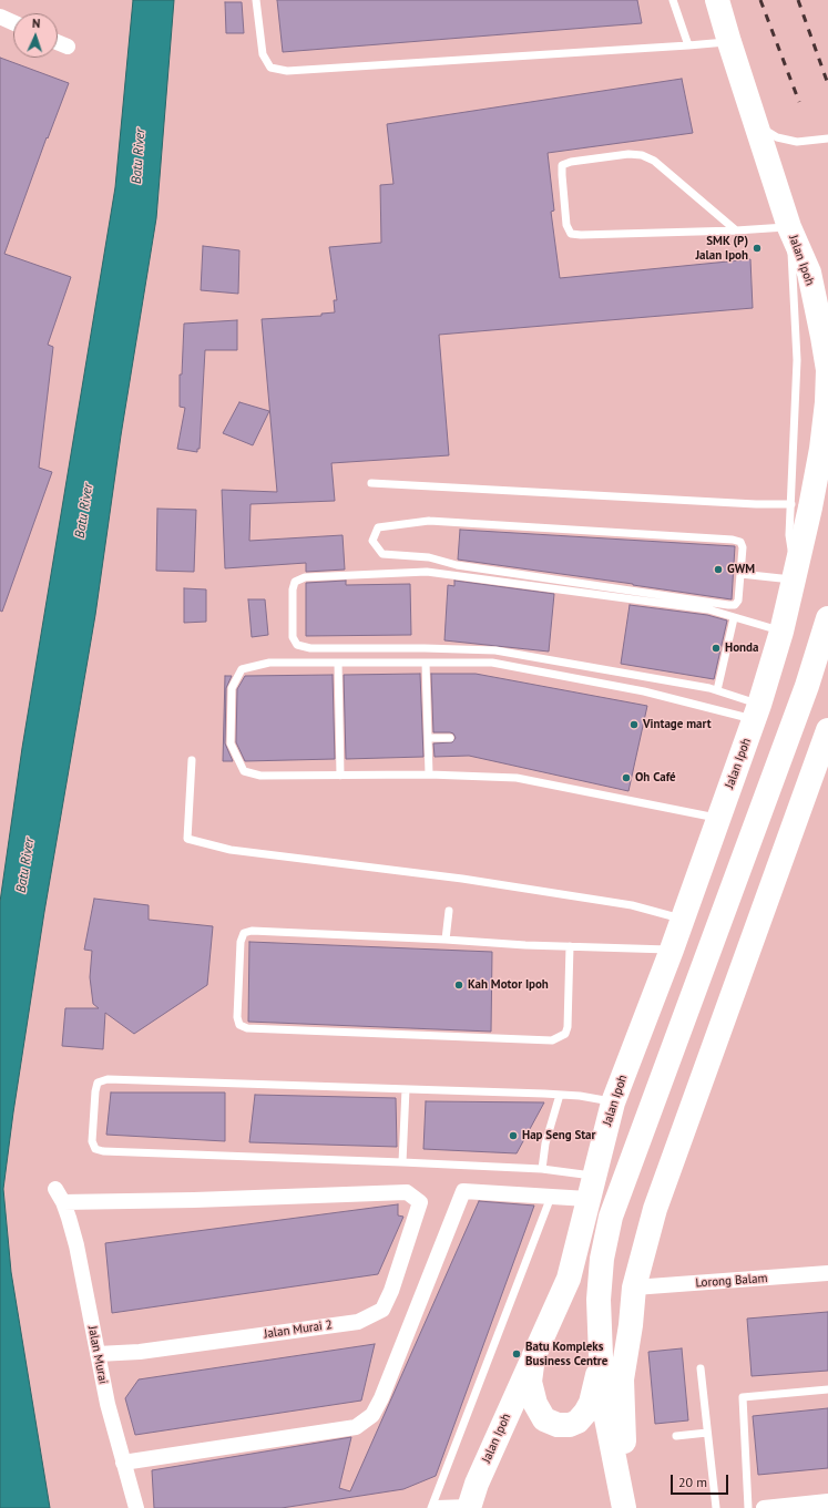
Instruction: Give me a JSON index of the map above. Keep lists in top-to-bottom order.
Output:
{
  "streets": {
    "main road": ["Jalan Ipoh"],
    "street": ["Lorong Balam", "Jalan Murai 2", "Jalan Murai"]
  },
  "crossings": [
    ["Jalan Murai 2", "Jalan Murai"]
  ],
  "water": ["Batu River"],
  "places": [
    "SMK (P) Jalan Ipoh",
    "GWM",
    "Honda",
    "Vintage mart",
    "Oh Café",
    "Kah Motor Ipoh",
    "Hap Seng Star",
    "Batu Kompleks Business Centre"
  ],
  "scale_bar": "20 m",
  "north": "top"
}
